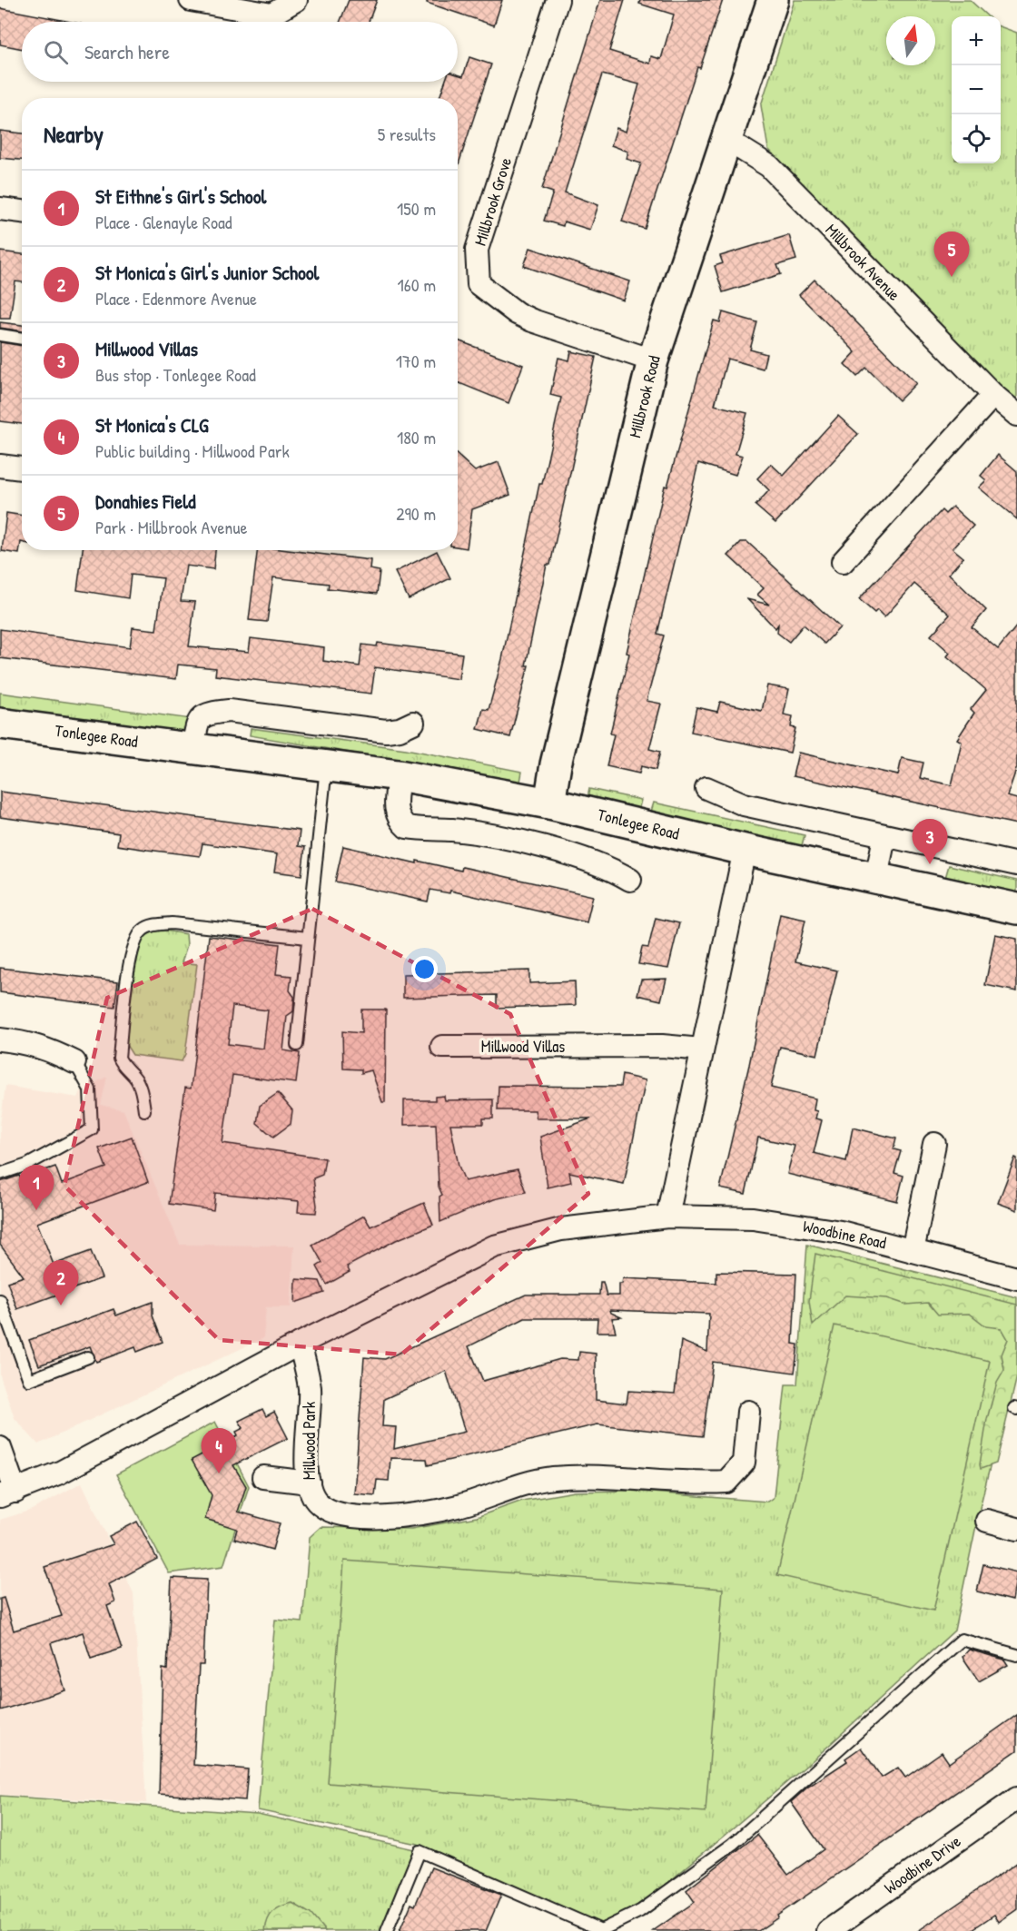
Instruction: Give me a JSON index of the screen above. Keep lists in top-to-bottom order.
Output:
{
  "streets": {
    "main road": ["Millbrook Road", "Tonlegee Road"],
    "street": [
      "Millbrook Grove",
      "Millbrook Avenue",
      "Millwood Villas",
      "Woodbine Road",
      "Millwood Park",
      "Woodbine Drive"
    ]
  },
  "crossings": [
    ["Millbrook Grove", "Millbrook Road"],
    ["Millbrook Avenue", "Millbrook Road"],
    ["Millbrook Road", "Tonlegee Road"]
  ],
  "north": "top",
  "page": {
    "map_buttons": ["+", "−"],
    "search": "Search here",
    "heading": ["Nearby", "5 results"],
    "list": [
      {
        "mark": "1",
        "name": "St Eithne's Girl's School",
        "note": "Place · Glenayle Road",
        "value": "150 m"
      },
      {
        "mark": "2",
        "name": "St Monica's Girl's Junior School",
        "note": "Place · Edenmore Avenue",
        "value": "160 m"
      },
      {
        "mark": "3",
        "name": "Millwood Villas",
        "note": "Bus stop · Tonlegee Road",
        "value": "170 m"
      },
      {
        "mark": "4",
        "name": "St Monica's CLG",
        "note": "Public building · Millwood Park",
        "value": "180 m"
      },
      {
        "mark": "5",
        "name": "Donahies Field",
        "note": "Park · Millbrook Avenue",
        "value": "290 m"
      }
    ],
    "pins": [
      "5",
      "3",
      "1",
      "2",
      "4"
    ]
  }
}
